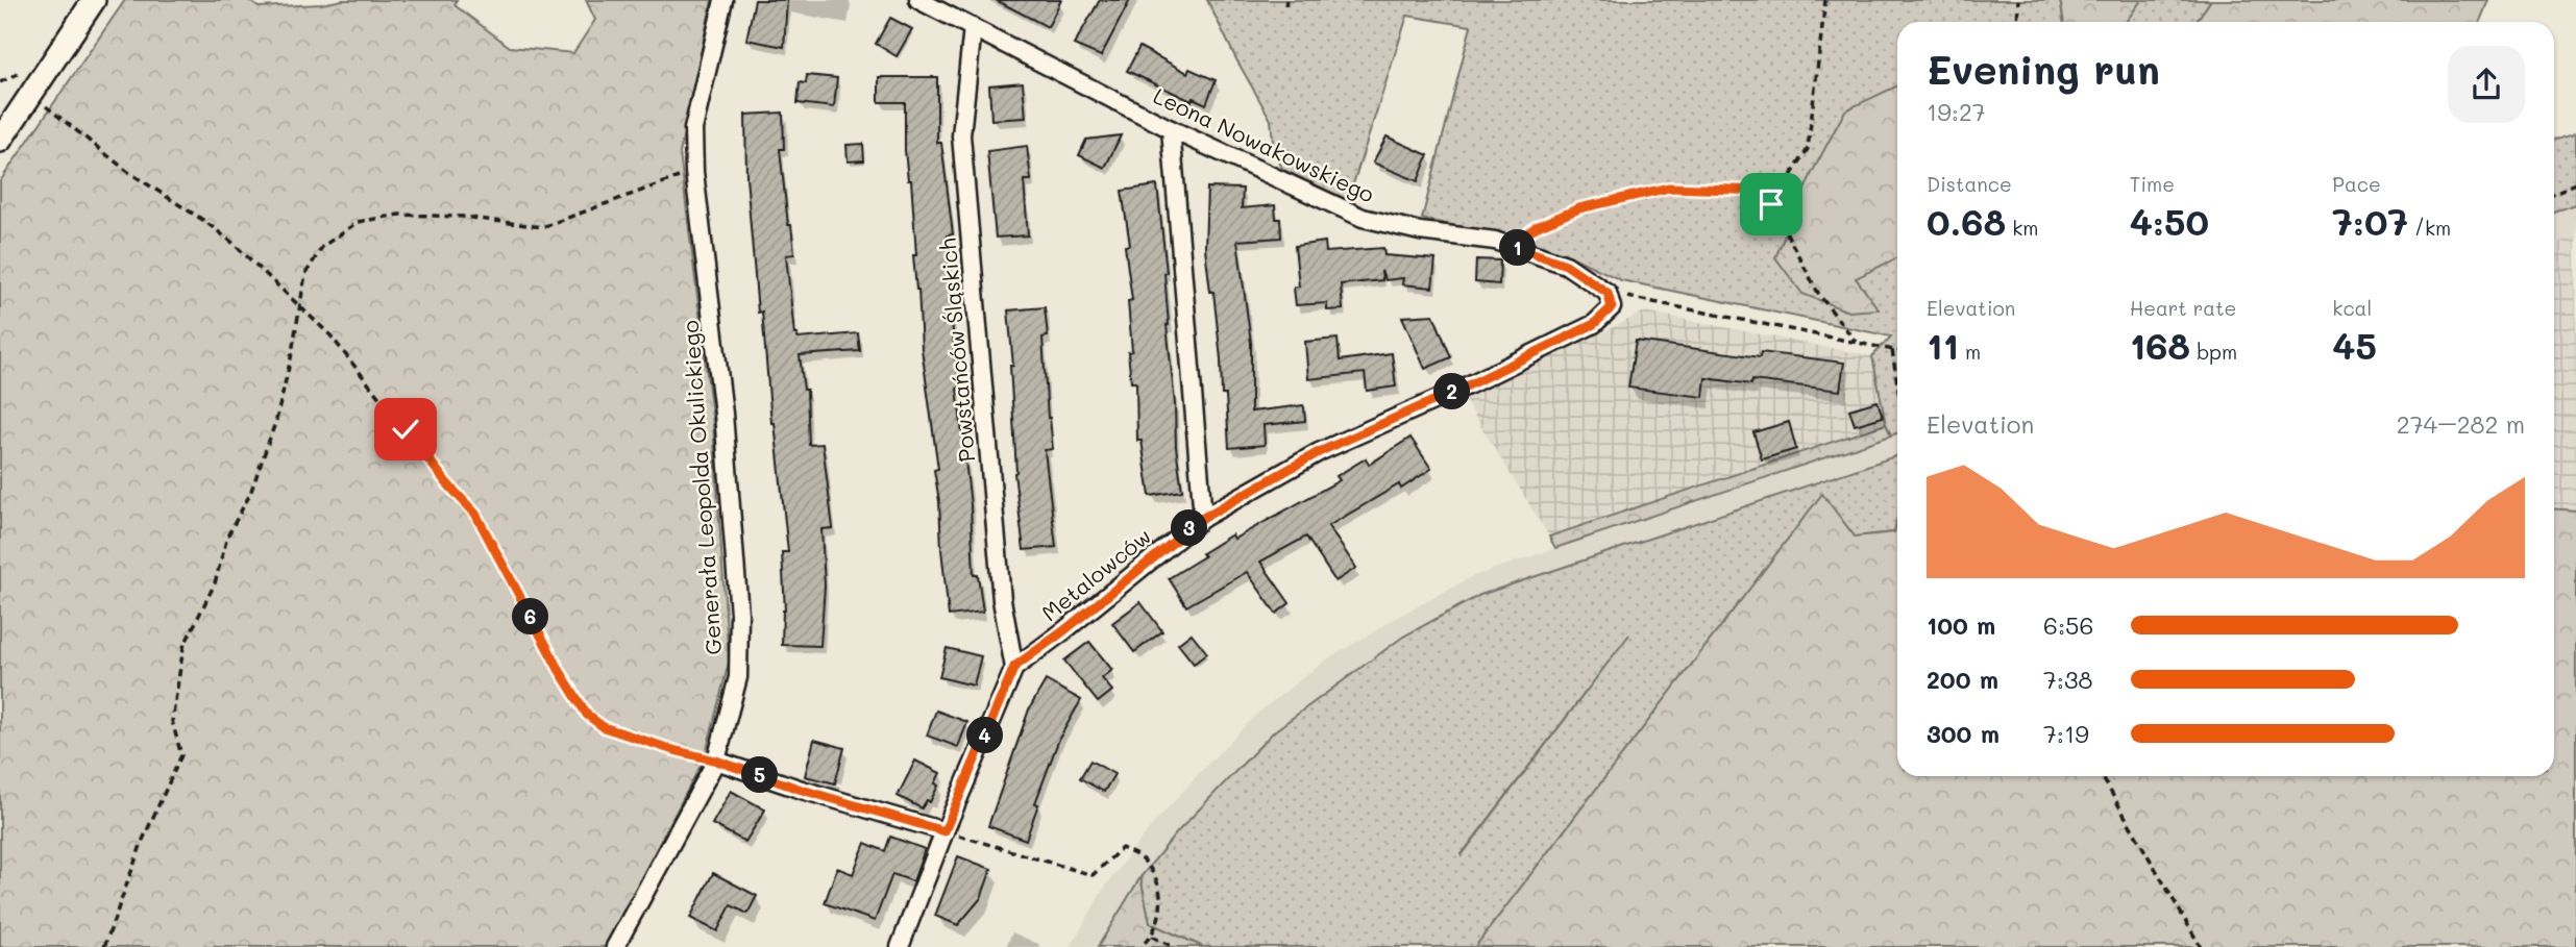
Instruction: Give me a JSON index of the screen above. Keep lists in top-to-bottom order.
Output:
{
  "streets": {
    "street": [
      "Leona Nowakowskiego",
      "Powstańców Śląskich",
      "Generała Leopolda Okulickiego",
      "Metalowców"
    ]
  },
  "crossings": [
    ["Leona Nowakowskiego", "Powstańców Śląskich"],
    ["Leona Nowakowskiego", "Metalowców"],
    ["Powstańców Śląskich", "Metalowców"]
  ],
  "page": {
    "heading": ["Evening run", "19:27"],
    "stats": [
      ["Distance", "0.68 km"],
      ["Time", "4:50"],
      ["Pace", "7:07 /km"],
      ["Elevation", "11 m"],
      ["Heart rate", "168 bpm"],
      ["kcal", "45"]
    ],
    "pins": [
      "1",
      "2",
      "3",
      "6",
      "4",
      "5"
    ],
    "chart": ["Elevation", "274–282 m"],
    "list": [
      {
        "name": "100 m",
        "note": "6:56"
      },
      {
        "name": "200 m",
        "note": "7:38"
      },
      {
        "name": "300 m",
        "note": "7:19"
      }
    ]
  }
}
